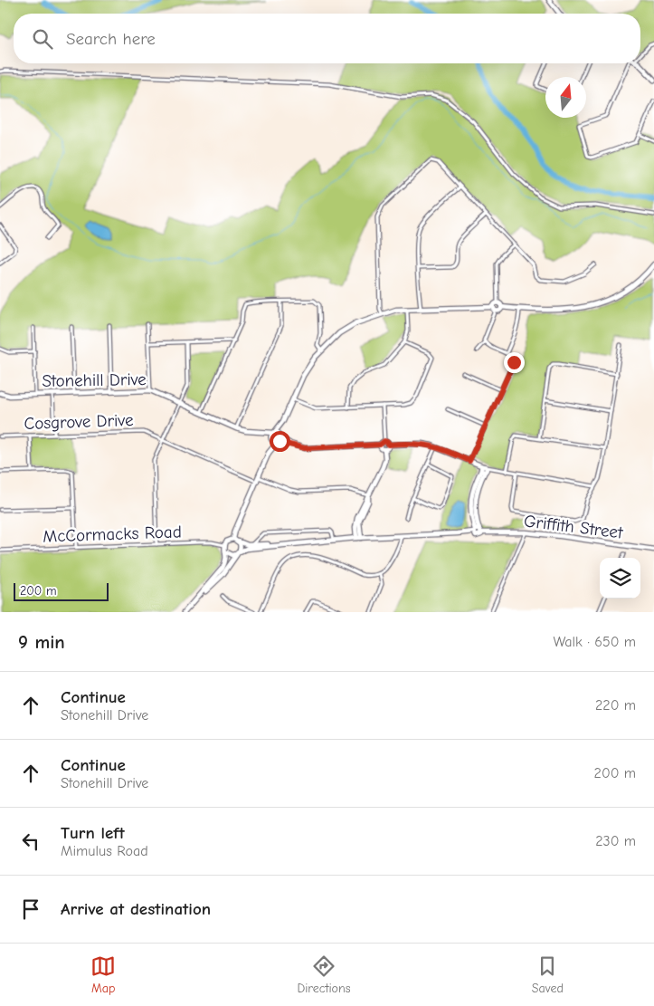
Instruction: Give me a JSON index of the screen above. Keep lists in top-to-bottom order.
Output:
{
  "streets": {
    "street": [
      "Stonehill Drive",
      "Cosgrove Drive",
      "Griffith Street",
      "McCormacks Road"
    ]
  },
  "crossings": [
    ["Griffith Street", "McCormacks Road"]
  ],
  "scale_bar": "200 m",
  "north": "top",
  "page": {
    "search": "Search here",
    "scale": "200 m",
    "heading": ["9 min", "Walk · 650 m"],
    "list": [
      ["Continue", "Stonehill Drive", "220 m"],
      ["Continue", "Stonehill Drive", "200 m"],
      ["Turn left", "Mimulus Road", "230 m"],
      "Arrive at destination"
    ],
    "nav": ["Map", "Directions", "Saved"]
  }
}
